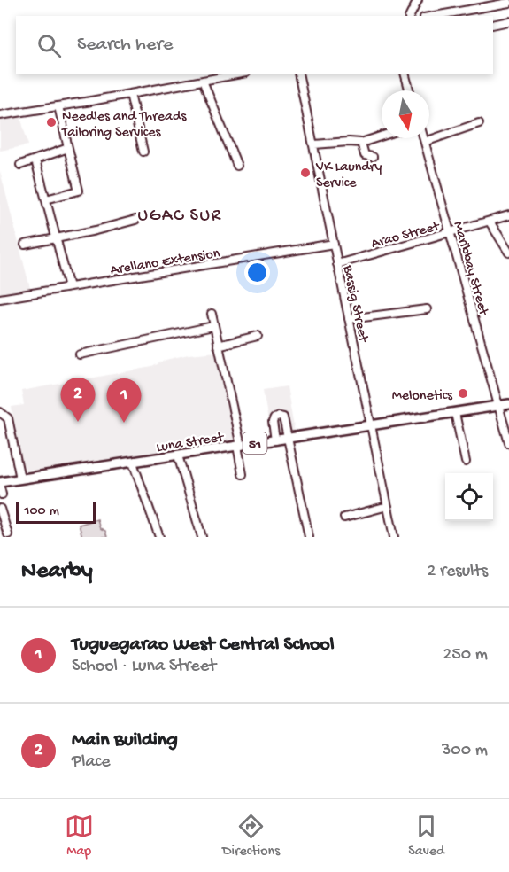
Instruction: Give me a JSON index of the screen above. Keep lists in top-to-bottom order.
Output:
{
  "streets": {
    "main road": ["Luna Street", "51"],
    "street": [
      "Arao Street",
      "Arellano Extension",
      "Maribbay Street",
      "Bassig Street"
    ]
  },
  "crossings": [
    ["Arao Street", "Maribbay Street"],
    ["Arao Street", "Bassig Street"],
    ["Arellano Extension", "Bassig Street"],
    ["Maribbay Street", "Luna Street"],
    ["Bassig Street", "Luna Street"]
  ],
  "districts": ["UGAC SUR"],
  "places": ["Needles and Threads Tailoring Services", "VK Laundry Service", "Melonetics"],
  "scale_bar": "100 m",
  "north": "bottom",
  "page": {
    "search": "Search here",
    "pins": ["2", "1"],
    "scale": "100 m",
    "heading": ["Nearby", "2 results"],
    "list": [
      {
        "mark": "1",
        "name": "Tuguegarao West Central School",
        "note": "School · Luna Street",
        "value": "250 m"
      },
      {
        "mark": "2",
        "name": "Main Building",
        "note": "Place",
        "value": "300 m"
      }
    ],
    "nav": ["Map", "Directions", "Saved"]
  }
}
